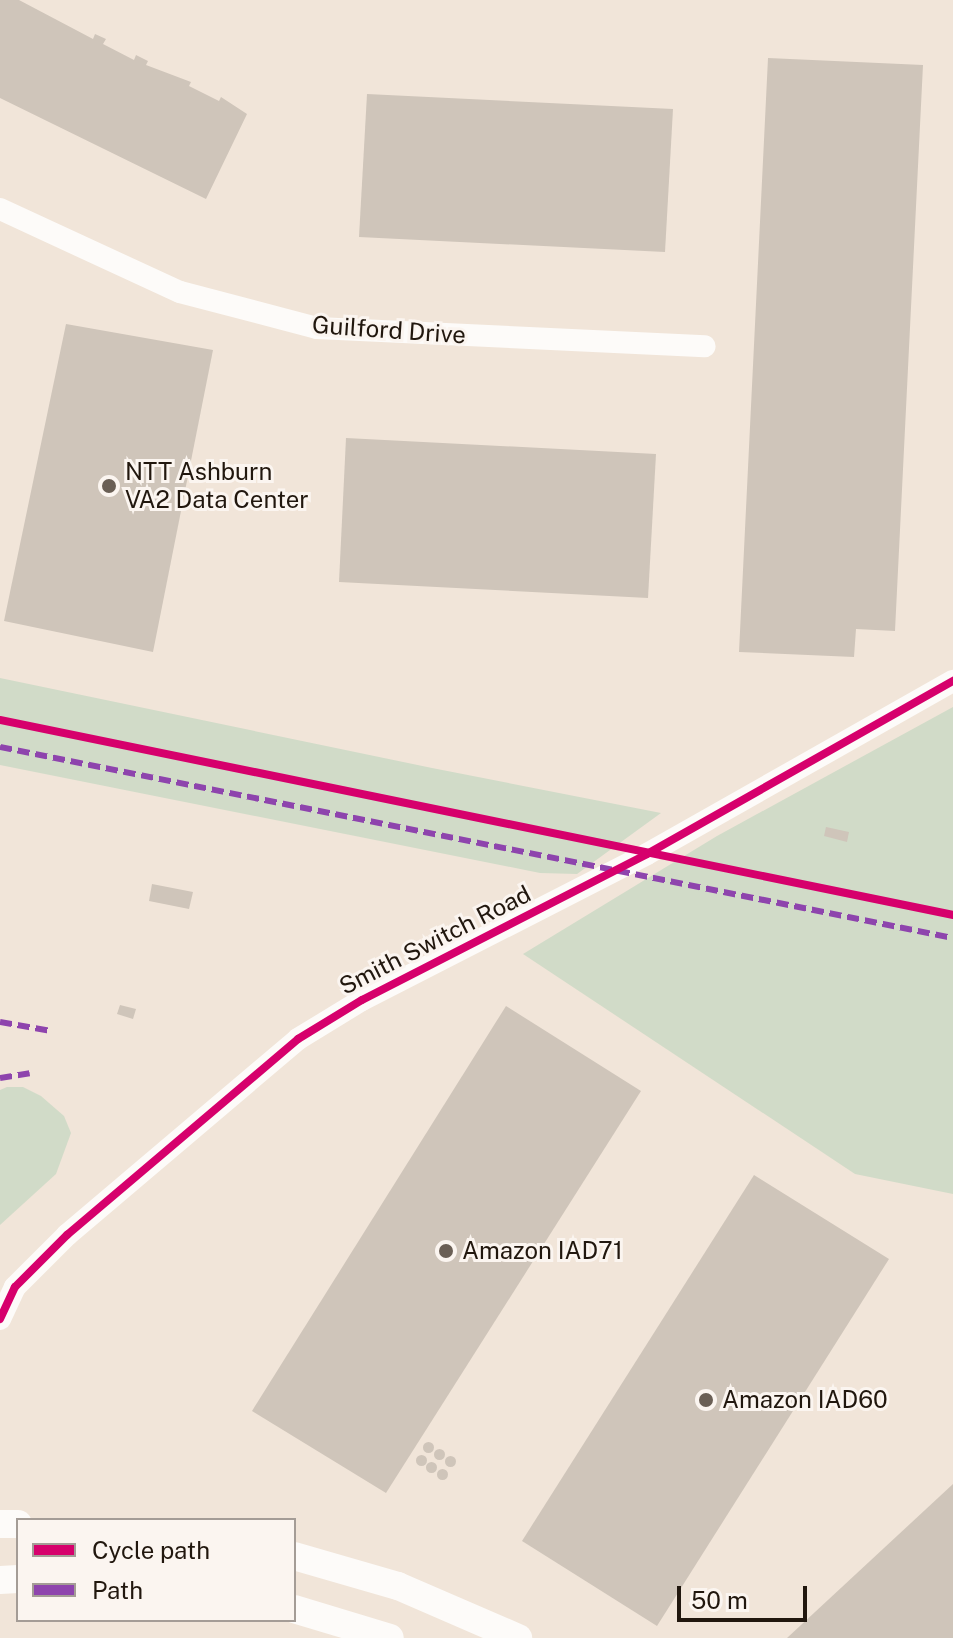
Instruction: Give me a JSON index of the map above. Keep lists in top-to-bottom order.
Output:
{
  "streets": {
    "street": ["Guilford Drive", "Smith Switch Road"]
  },
  "places": ["NTT Ashburn VA2 Data Center", "Amazon IAD71", "Amazon IAD60"],
  "legend": ["Cycle path", "Path"],
  "scale_bar": "50 m"
}
